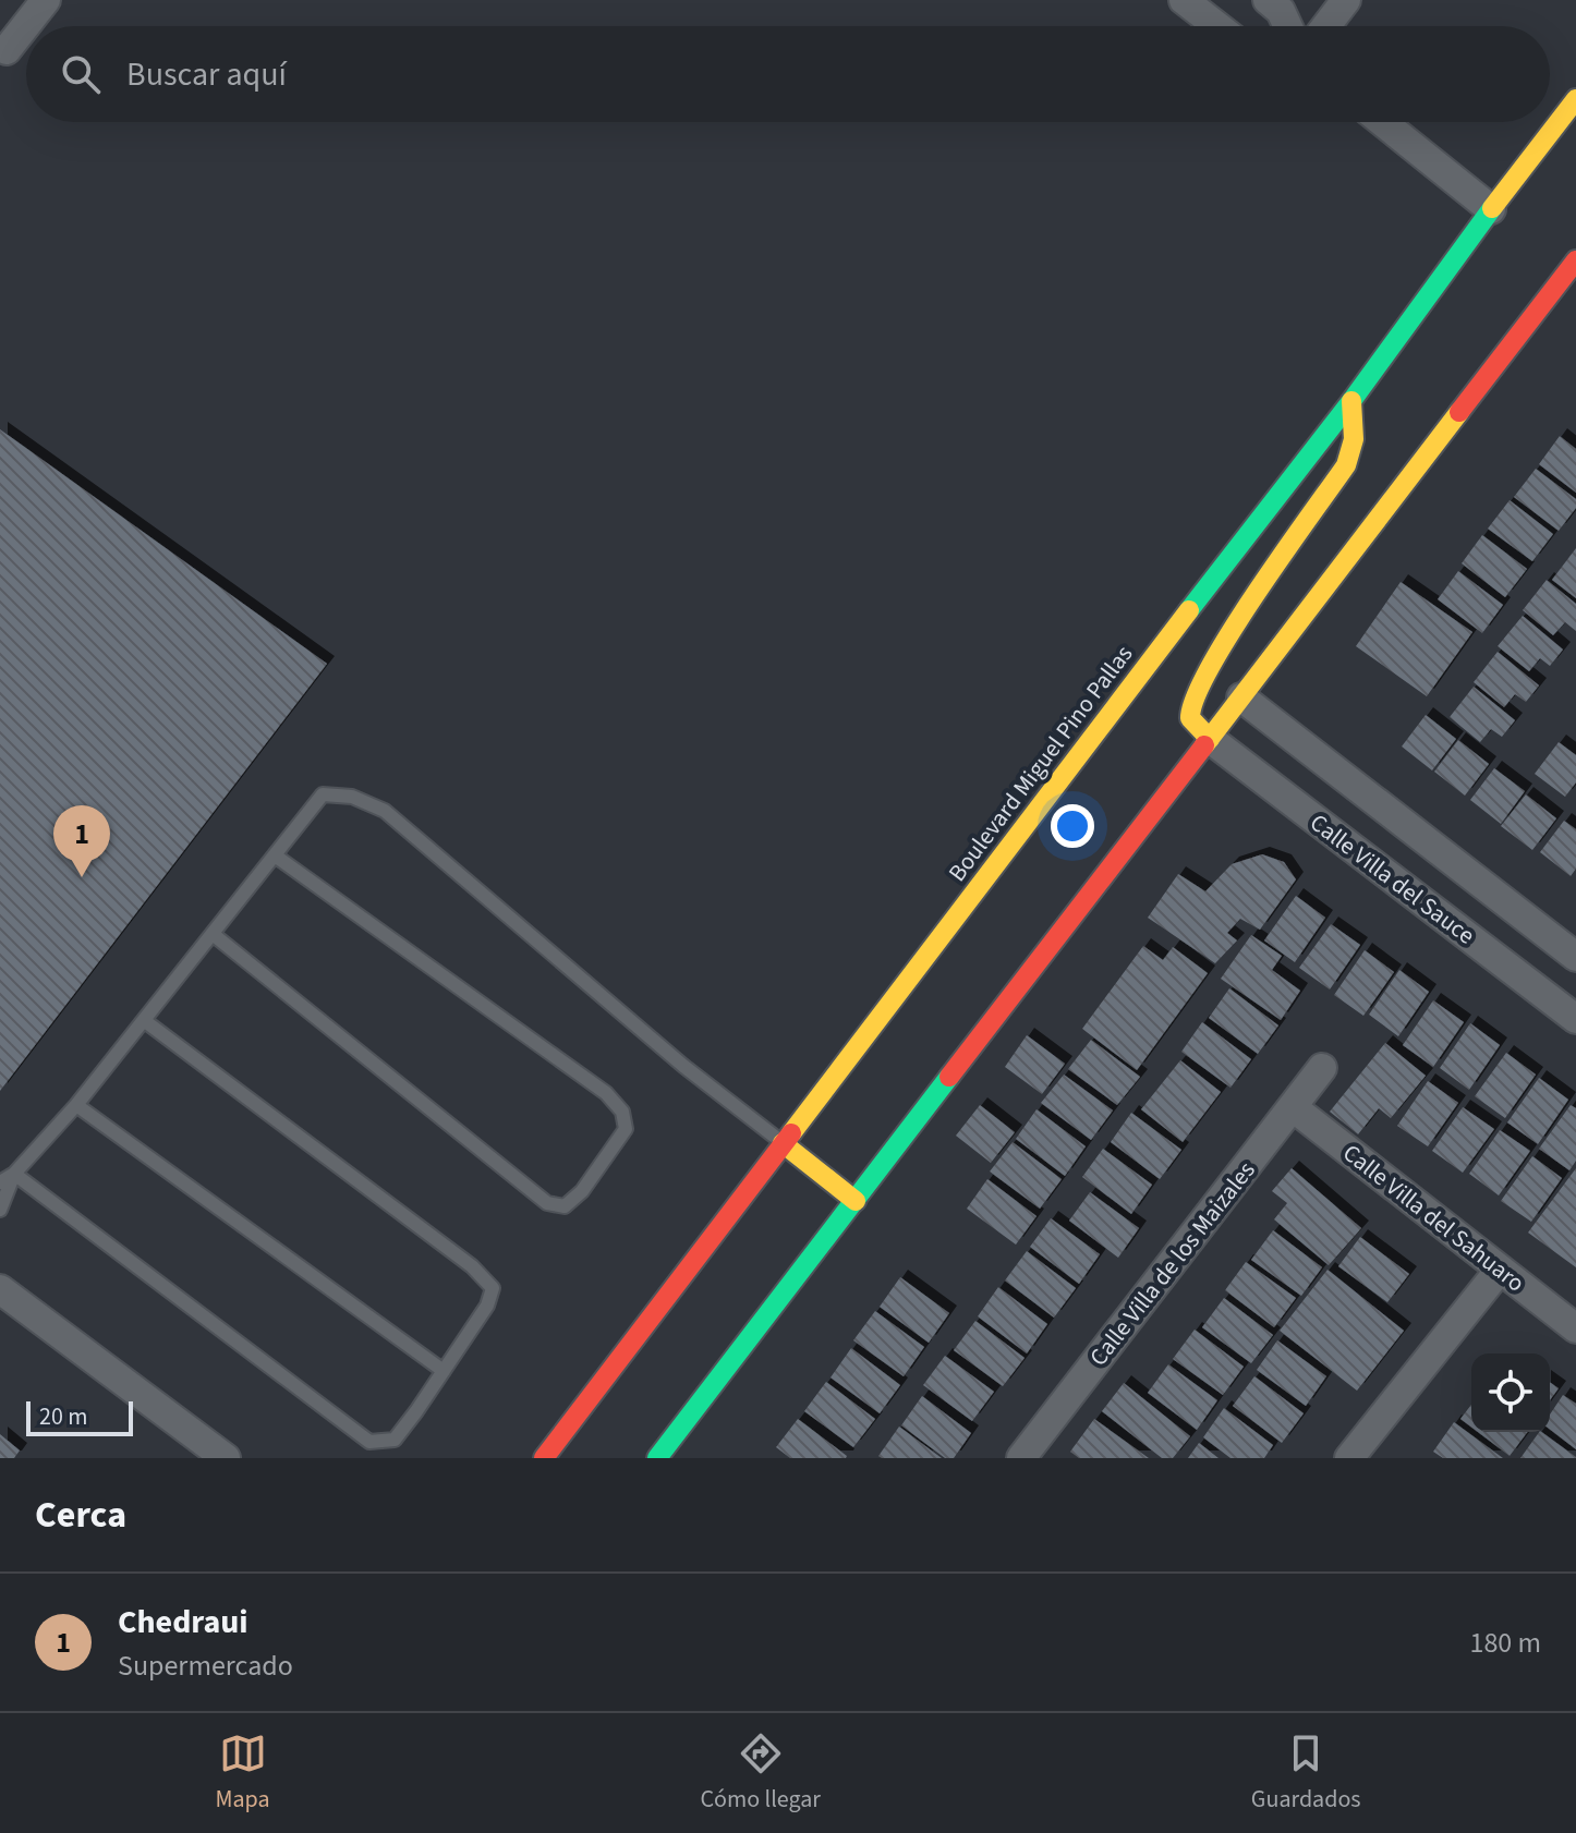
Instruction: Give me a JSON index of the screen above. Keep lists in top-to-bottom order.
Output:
{
  "streets": {
    "main road": ["Boulevard Miguel Pino Pallas"],
    "street": ["Calle Villa del Sauce", "Calle Villa del Sahuaro", "Calle Villa de los Maizales"]
  },
  "crossings": [
    ["Calle Villa del Sahuaro", "Calle Villa de los Maizales"]
  ],
  "scale_bar": "20 m",
  "page": {
    "search": "Buscar aquí",
    "pins": "1",
    "scale": "20 m",
    "heading": "Cerca",
    "list": [
      {
        "mark": "1",
        "name": "Chedraui",
        "note": "Supermercado",
        "value": "180 m"
      }
    ],
    "nav": ["Mapa", "Cómo llegar", "Guardados"]
  }
}
